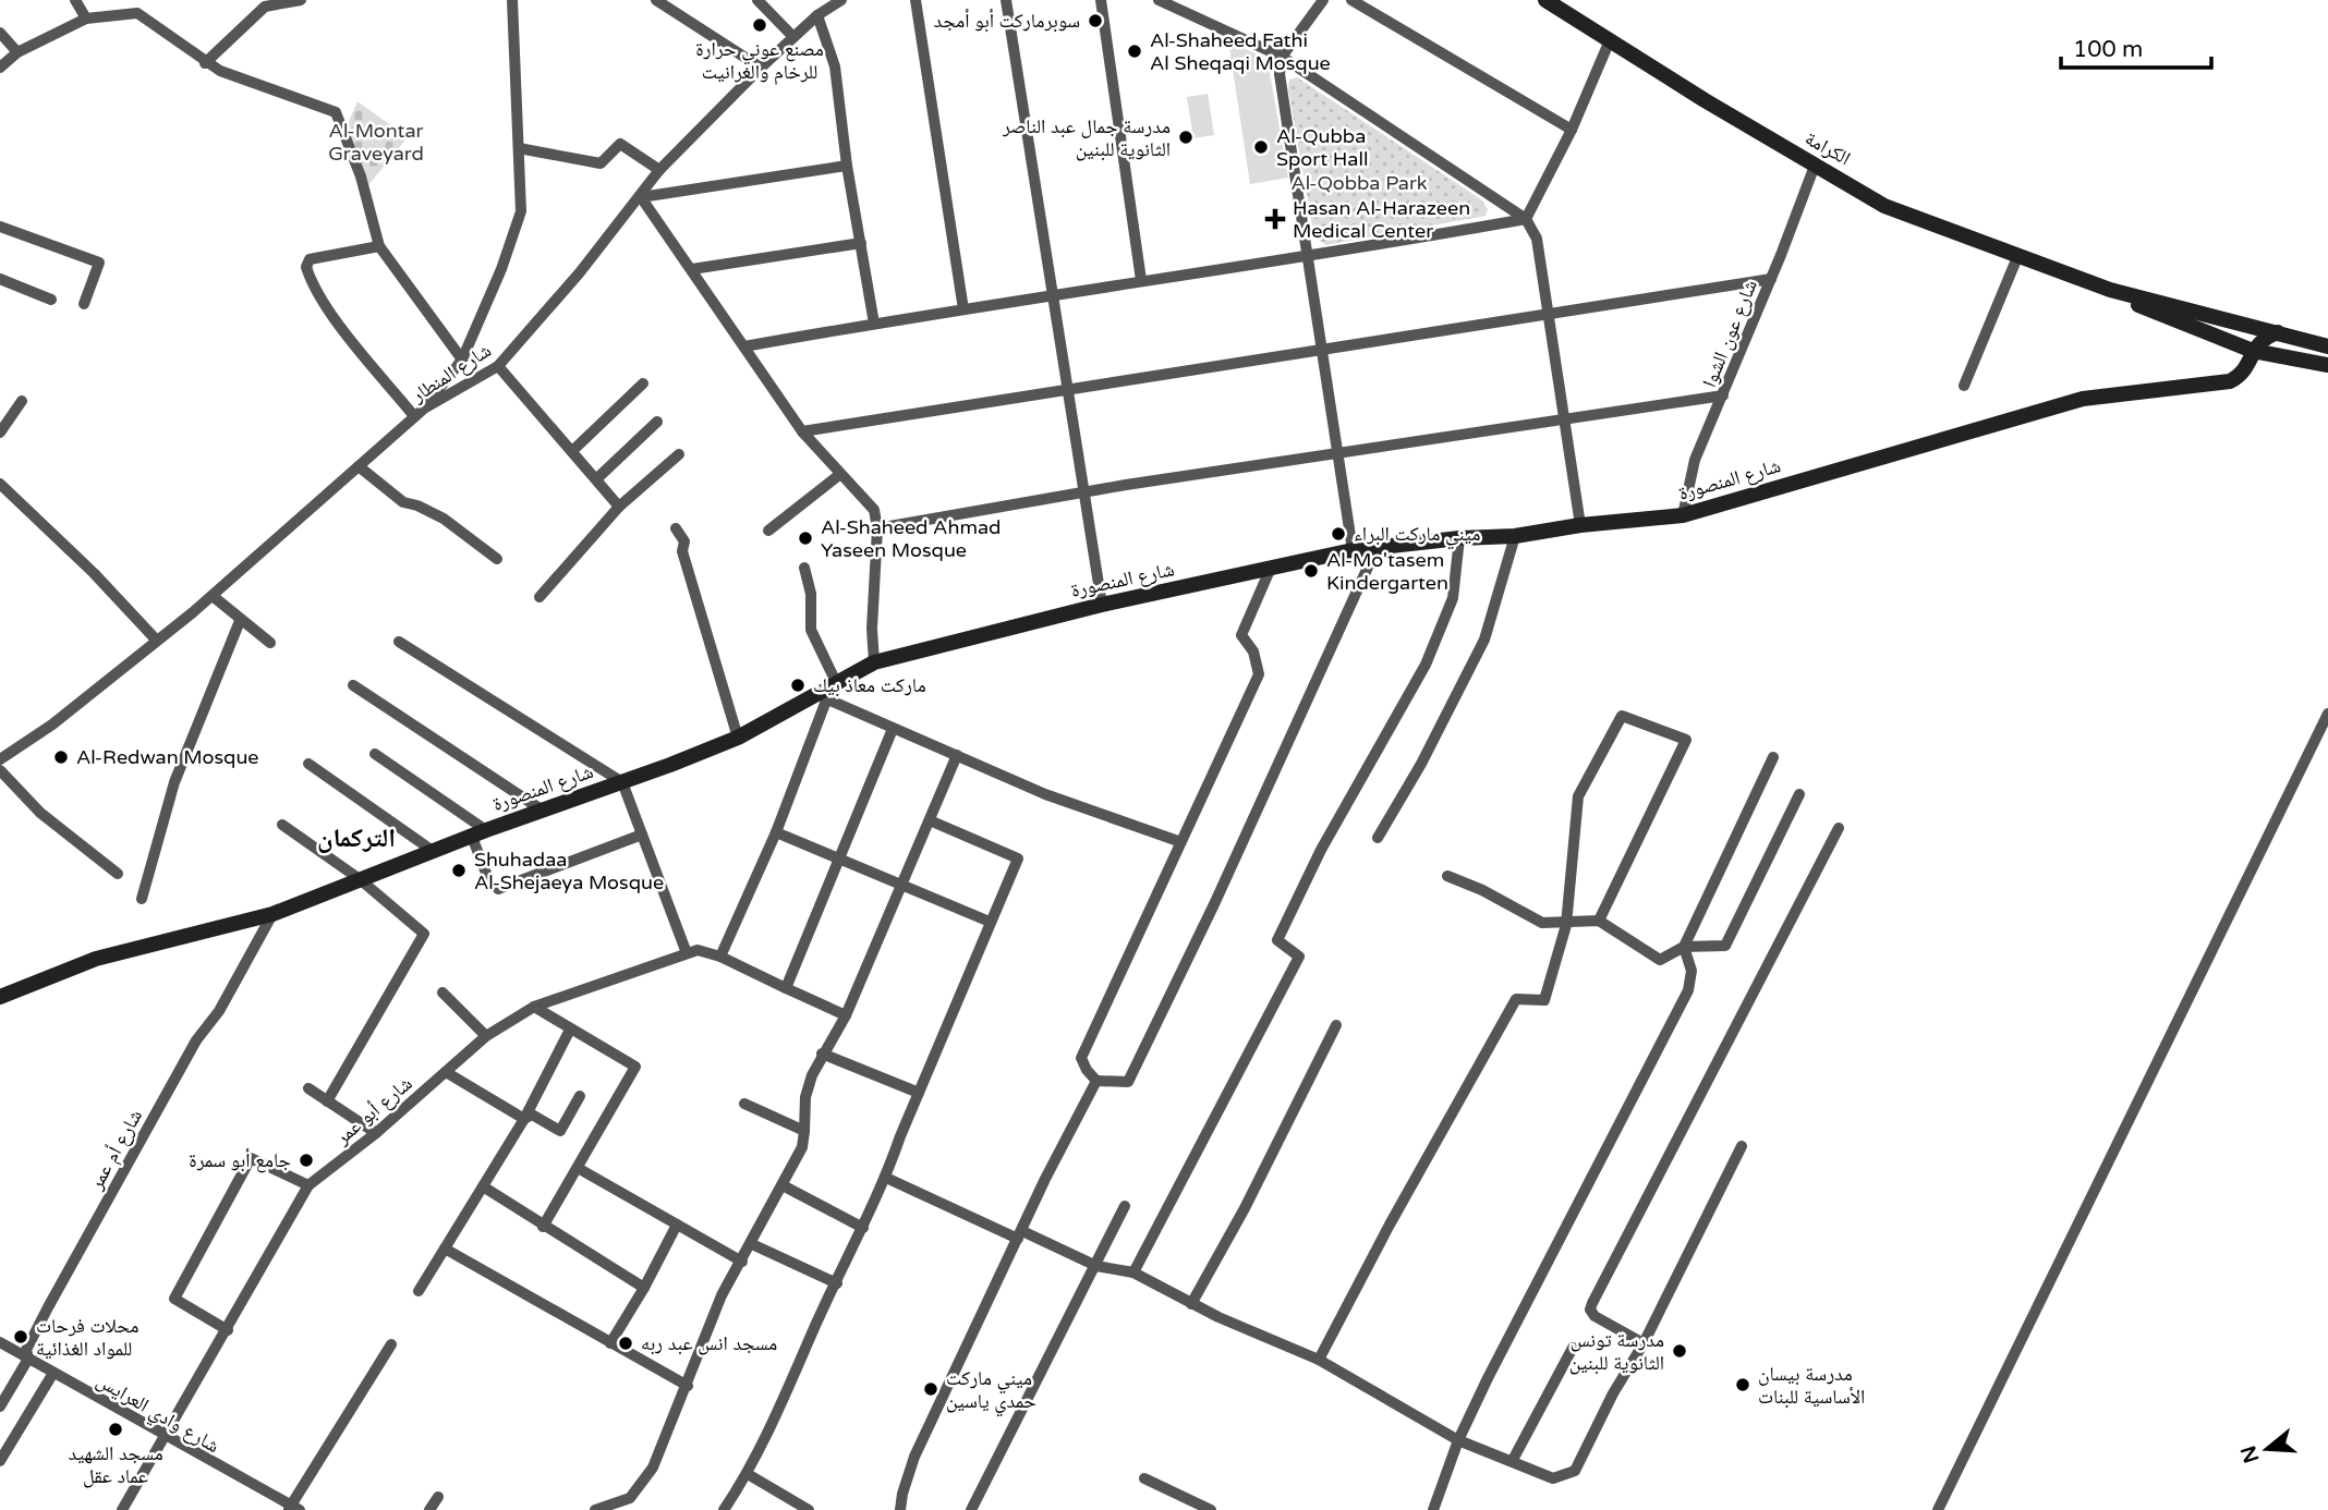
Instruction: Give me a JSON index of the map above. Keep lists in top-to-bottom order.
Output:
{
  "streets": {
    "main road": ["الكرامة", "شارع المنصورة"],
    "street": [
      "شارع عون الشوا",
      "شارع المنطار",
      "شارع أبو عمر",
      "شارع أم عمر",
      "شارع وادي العرايس"
    ]
  },
  "crossings": [
    ["الكرامة", "شارع عون الشوا"],
    ["الكرامة", "شارع المنصورة"],
    ["شارع عون الشوا", "شارع المنصورة"],
    ["شارع المنصورة", "شارع أم عمر"],
    ["شارع أبو عمر", "شارع وادي العرايس"],
    ["شارع أم عمر", "شارع وادي العرايس"]
  ],
  "districts": ["التركمان"],
  "parks": ["Al-Montar Graveyard", "Al-Qobba Park"],
  "places": {
    "other": [
      "سوبرماركت أبو أمجد",
      "مصنع عوني حرارة للرخام والغرانيت",
      "Al-Shaheed Fathi Al Sheqaqi Mosque",
      "مدرسة جمال عبد الناصر الثانوية للبنين",
      "Al-Qubba Sport Hall",
      "ميني ماركت البراء",
      "Al-Shaheed Ahmad Yaseen Mosque",
      "Al-Mo'tasem Kindergarten",
      "ماركت معاذ بيك",
      "Al-Redwan Mosque",
      "Shuhadaa Al-Shejaeya Mosque",
      "جامع أبو سمرة",
      "محلات فرحات للمواد الغذائية",
      "مسجد انس عبد ربه",
      "مدرسة تونس الثانوية للبنين",
      "مدرسة بيسان الأساسية للبنات",
      "ميني ماركت حمدي ياسين",
      "مسجد الشهيد عماد عقل"
    ],
    "health": ["Hasan Al-Harazeen Medical Center"]
  },
  "scale_bar": "100 m",
  "north": "left"
}
